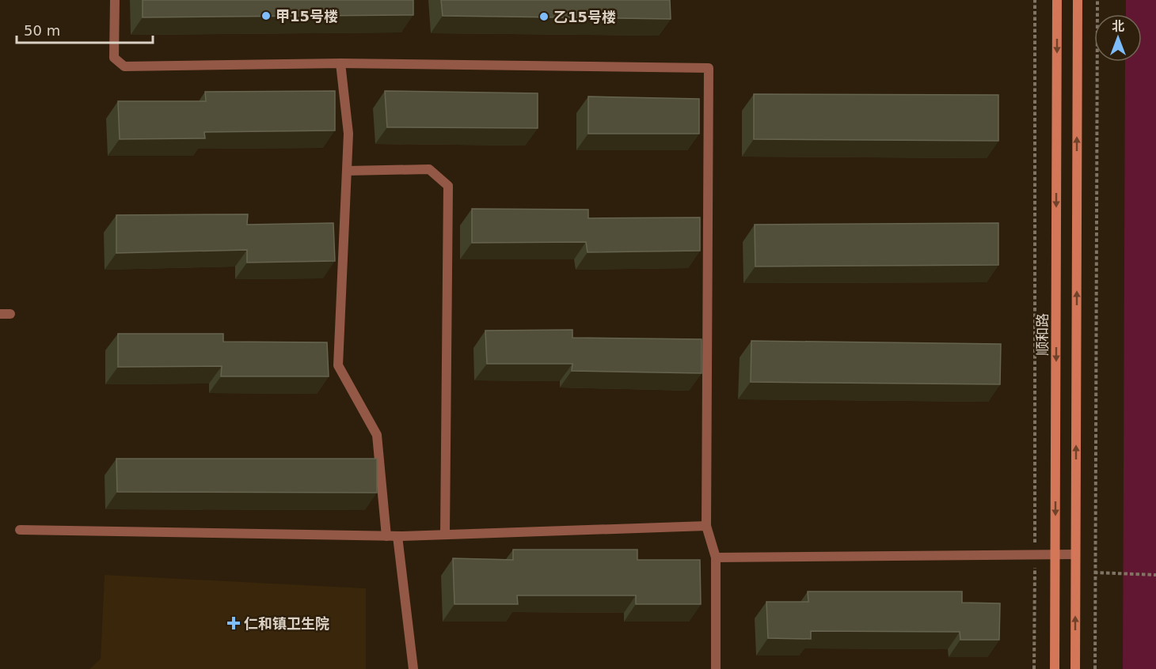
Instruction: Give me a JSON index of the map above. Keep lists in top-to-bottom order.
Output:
{
  "streets": {
    "main road": ["顺和路"]
  },
  "places": {
    "other": ["甲15号楼", "乙15号楼"],
    "health": ["仁和镇卫生院"]
  },
  "scale_bar": "50 m",
  "north": "top"
}
